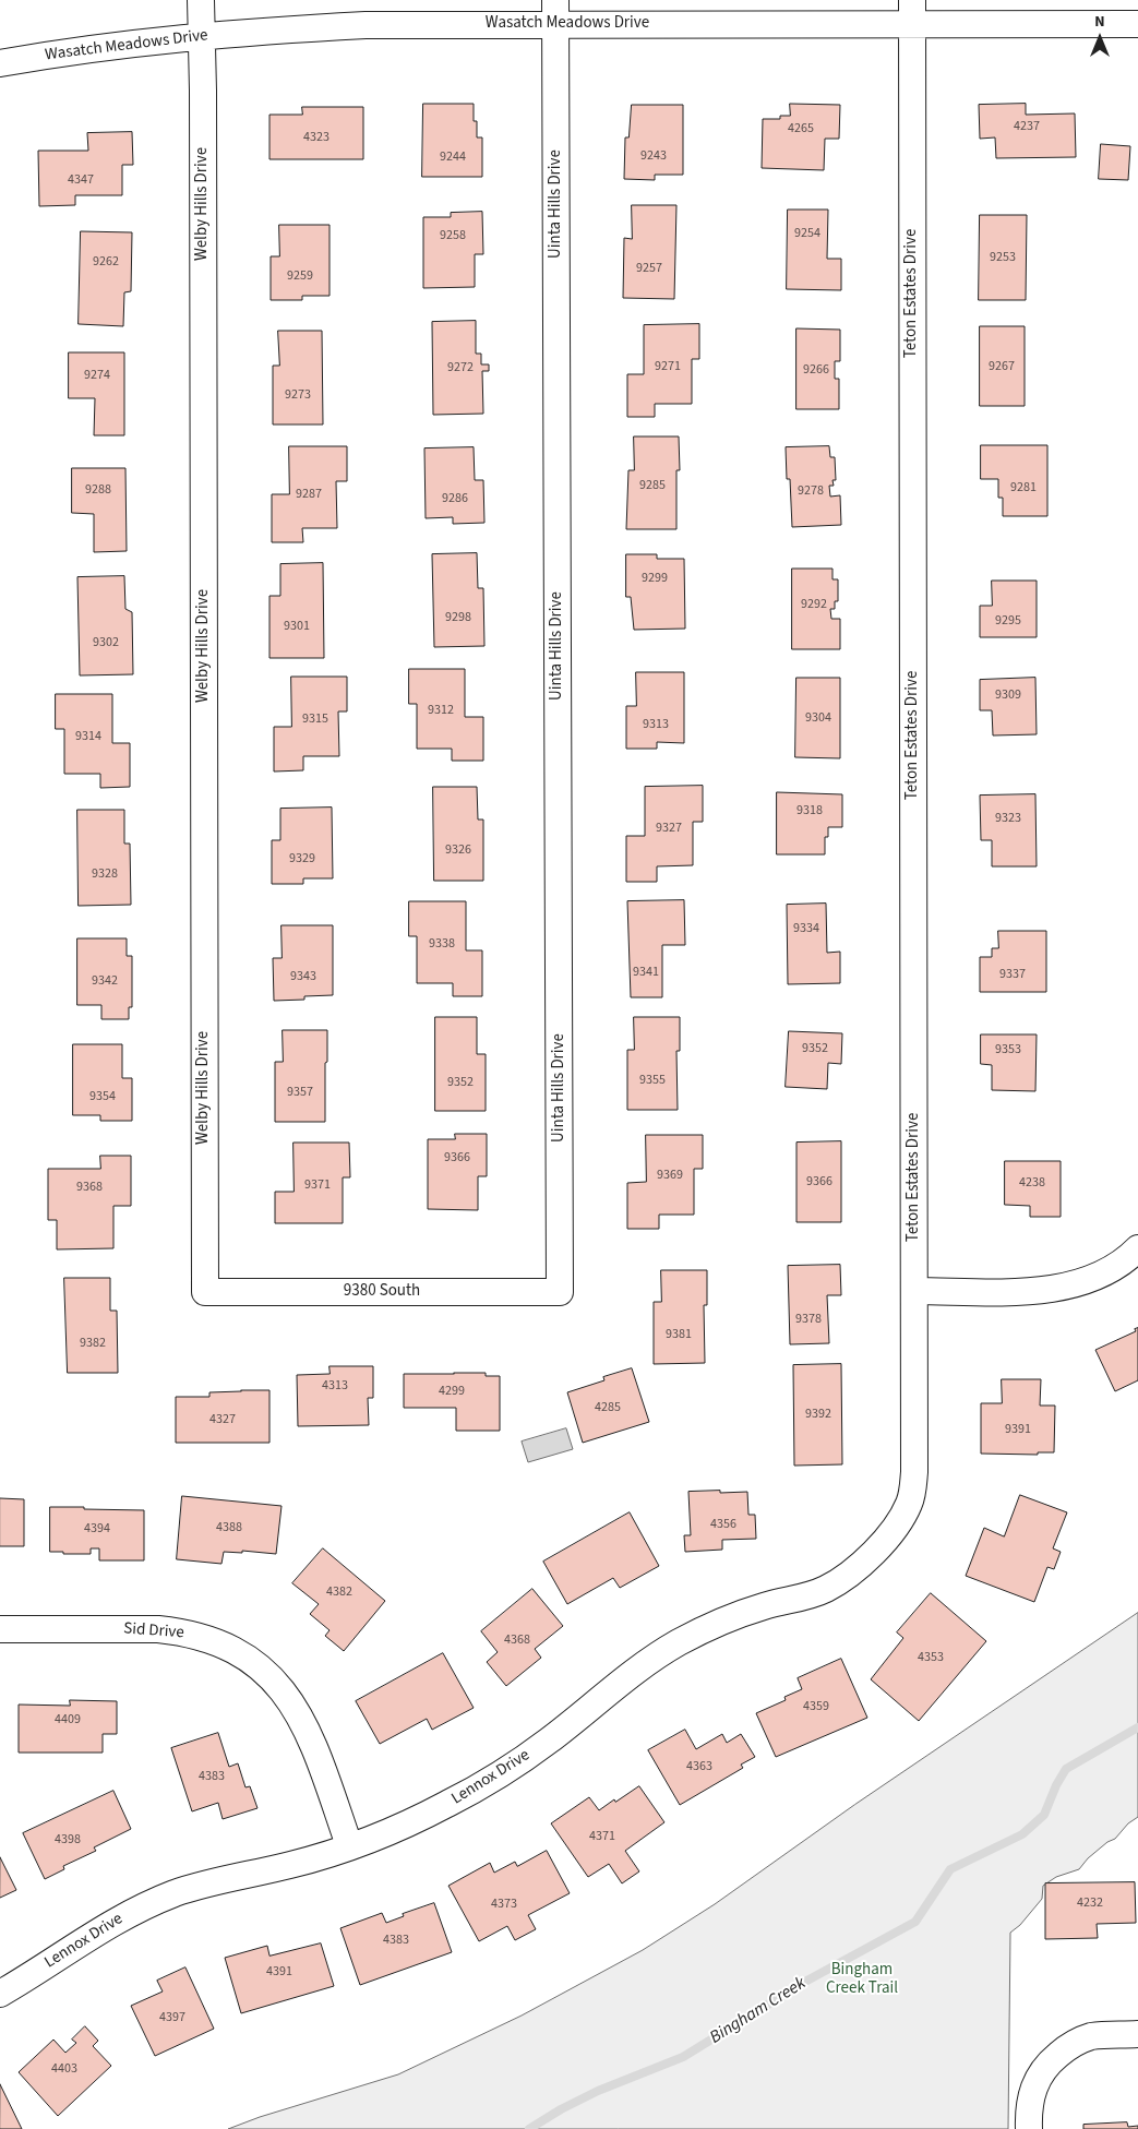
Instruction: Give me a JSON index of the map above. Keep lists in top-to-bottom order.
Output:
{
  "streets": {
    "street": [
      "Wasatch Meadows Drive",
      "Welby Hills Drive",
      "Uinta Hills Drive",
      "Teton Estates Drive",
      "9380 South",
      "Sid Drive",
      "Lennox Drive"
    ]
  },
  "crossings": [
    ["Wasatch Meadows Drive", "Welby Hills Drive"],
    ["Wasatch Meadows Drive", "Uinta Hills Drive"],
    ["Wasatch Meadows Drive", "Teton Estates Drive"],
    ["Welby Hills Drive", "9380 South"],
    ["Uinta Hills Drive", "9380 South"],
    ["Teton Estates Drive", "Lennox Drive"],
    ["Sid Drive", "Lennox Drive"]
  ],
  "water": ["Bingham Creek"],
  "parks": ["Bingham Creek Trail"],
  "house_numbers": [
    "4237",
    "4265",
    "4323",
    "9243",
    "9244",
    "4347",
    "9254",
    "9258",
    "9253",
    "9262",
    "9257",
    "9259",
    "9271",
    "9267",
    "9272",
    "9266",
    "9274",
    "9273",
    "9285",
    "9281",
    "9288",
    "9278",
    "9287",
    "9286",
    "9299",
    "9292",
    "9298",
    "9295",
    "9301",
    "9302",
    "9309",
    "9312",
    "9304",
    "9315",
    "9313",
    "9314",
    "9318",
    "9323",
    "9327",
    "9326",
    "9329",
    "9328",
    "9334",
    "9338",
    "9341",
    "9337",
    "9343",
    "9342",
    "9352",
    "9353",
    "9355",
    "9352",
    "9357",
    "9354",
    "9366",
    "9369",
    "9366",
    "4238",
    "9371",
    "9368",
    "9378",
    "9381",
    "9382",
    "4313",
    "4299",
    "4285",
    "9392",
    "4327",
    "9391",
    "4356",
    "4388",
    "4394",
    "4382",
    "4368",
    "4353",
    "4359",
    "4409",
    "4363",
    "4383",
    "4371",
    "4398",
    "4232",
    "4373",
    "4383",
    "4391",
    "4397",
    "4403"
  ],
  "north": "top"
}
